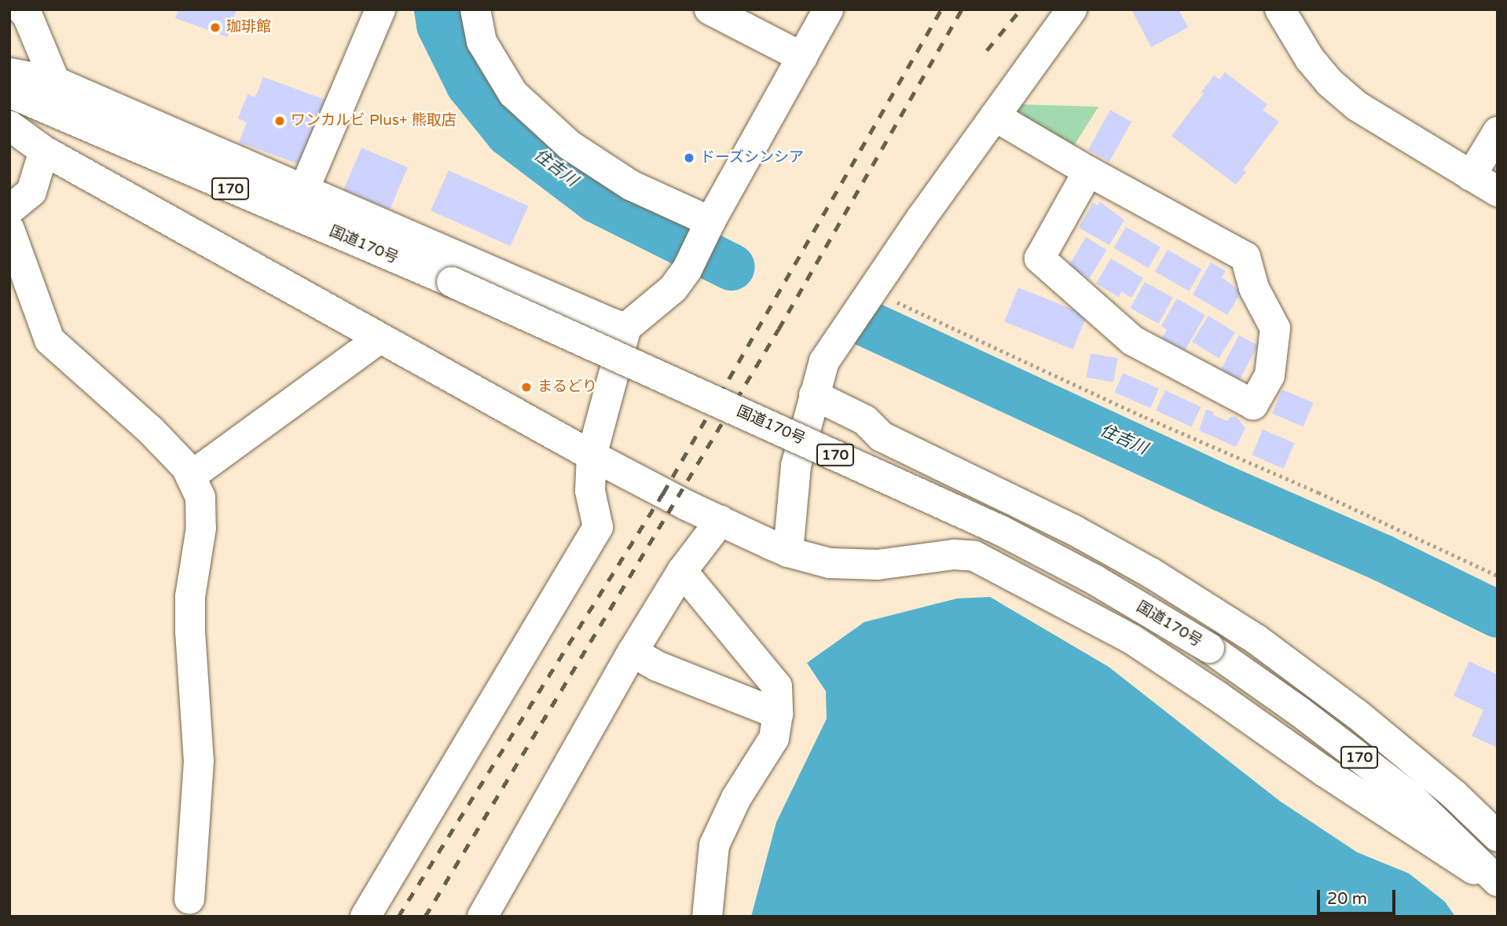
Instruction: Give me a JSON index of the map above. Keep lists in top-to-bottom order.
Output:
{
  "streets": {
    "main road": ["170", "国道170号"]
  },
  "water": ["住吉川"],
  "places": [
    "珈琲館",
    "ワンカルビ Plus+ 熊取店",
    "ドーズシンシア",
    "まるどり"
  ],
  "scale_bar": "20 m"
}
